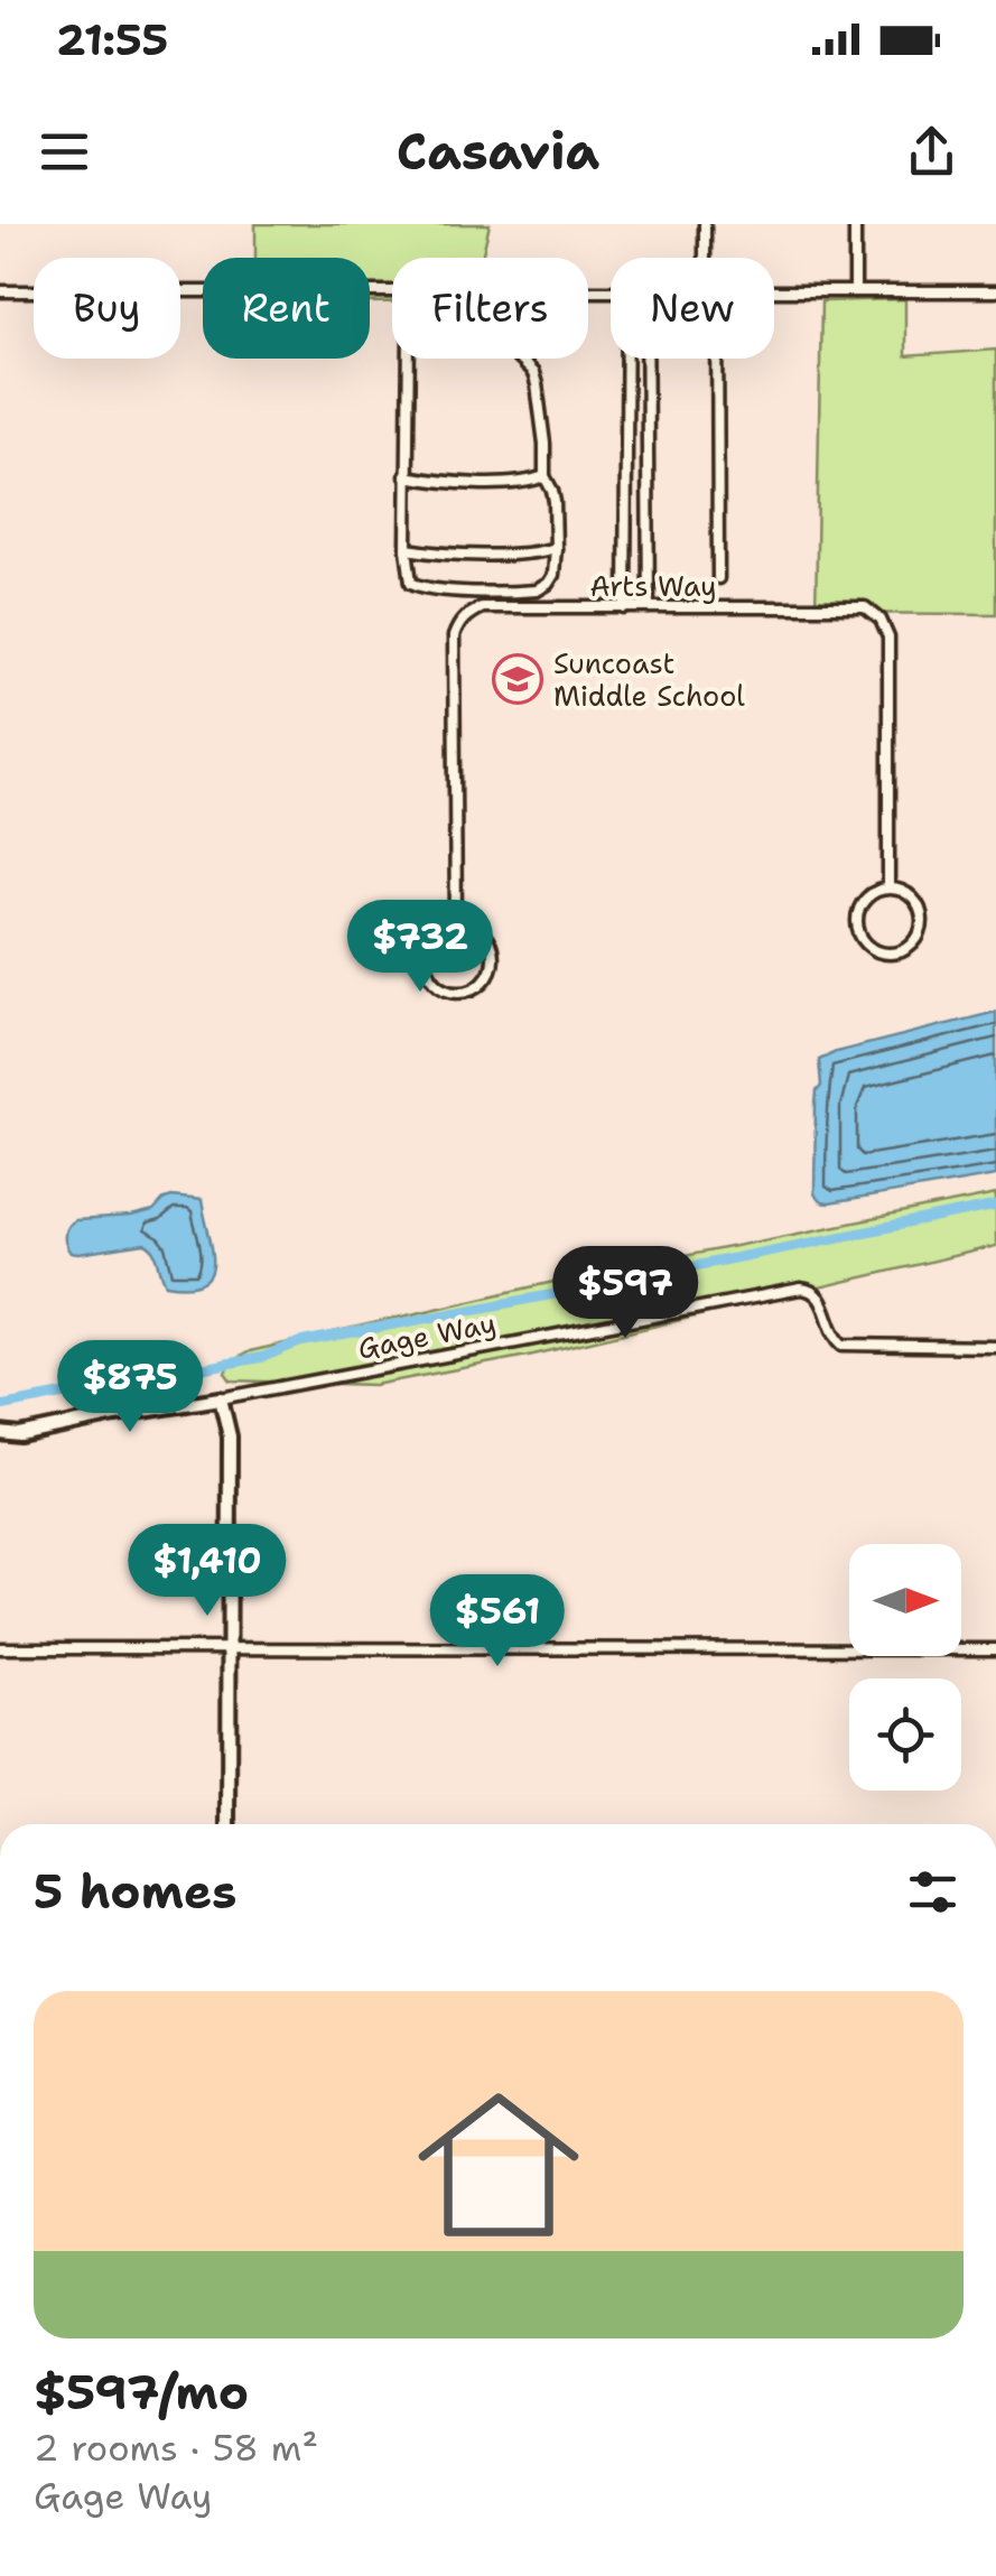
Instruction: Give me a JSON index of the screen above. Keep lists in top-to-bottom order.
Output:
{
  "streets": {
    "street": ["Arts Way", "Gage Way"]
  },
  "places": {
    "school or university": ["Suncoast Middle School"]
  },
  "north": "right",
  "page": {
    "status": "21:55",
    "header": "Casavia",
    "chip": [
      "Buy",
      "Rent",
      "Filters",
      "New"
    ],
    "price": [
      "$732",
      "$597",
      "$875",
      "$1,410",
      "$561"
    ],
    "heading": "5 homes",
    "list": [
      {
        "name": "$597/mo",
        "note": "2 rooms · 58 m² · Gage Way"
      }
    ]
  }
}
